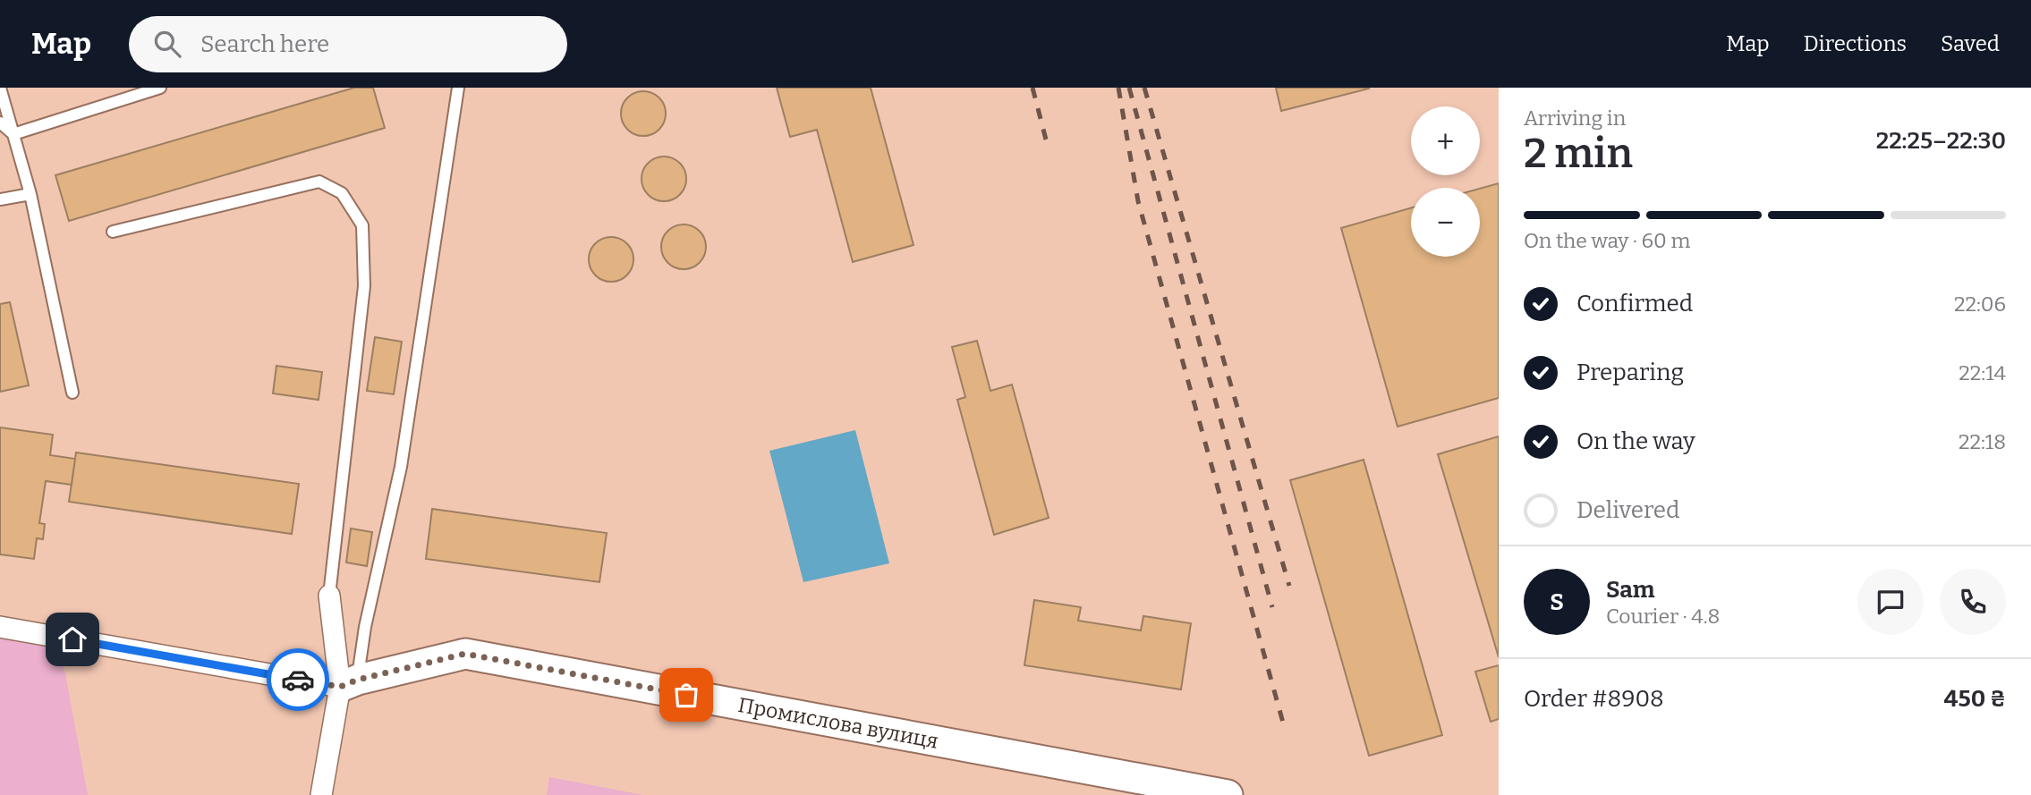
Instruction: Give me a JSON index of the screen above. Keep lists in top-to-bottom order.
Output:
{
  "streets": {
    "street": ["Промислова вулиця"]
  },
  "page": {
    "header": "Map",
    "search": "Search here",
    "nav": ["Map", "Directions", "Saved"],
    "heading": ["2 min", "Arriving in", "22:25–22:30"],
    "panel": [
      "Sam",
      "Courier · 4.8",
      "Order #8908",
      "450 ₴"
    ],
    "map_buttons": ["+", "−"],
    "bar": "On the way · 60 m",
    "list": [
      ["Confirmed", "22:06"],
      ["Preparing", "22:14"],
      ["On the way", "22:18"],
      "Delivered"
    ],
    "round": "S"
  }
}
